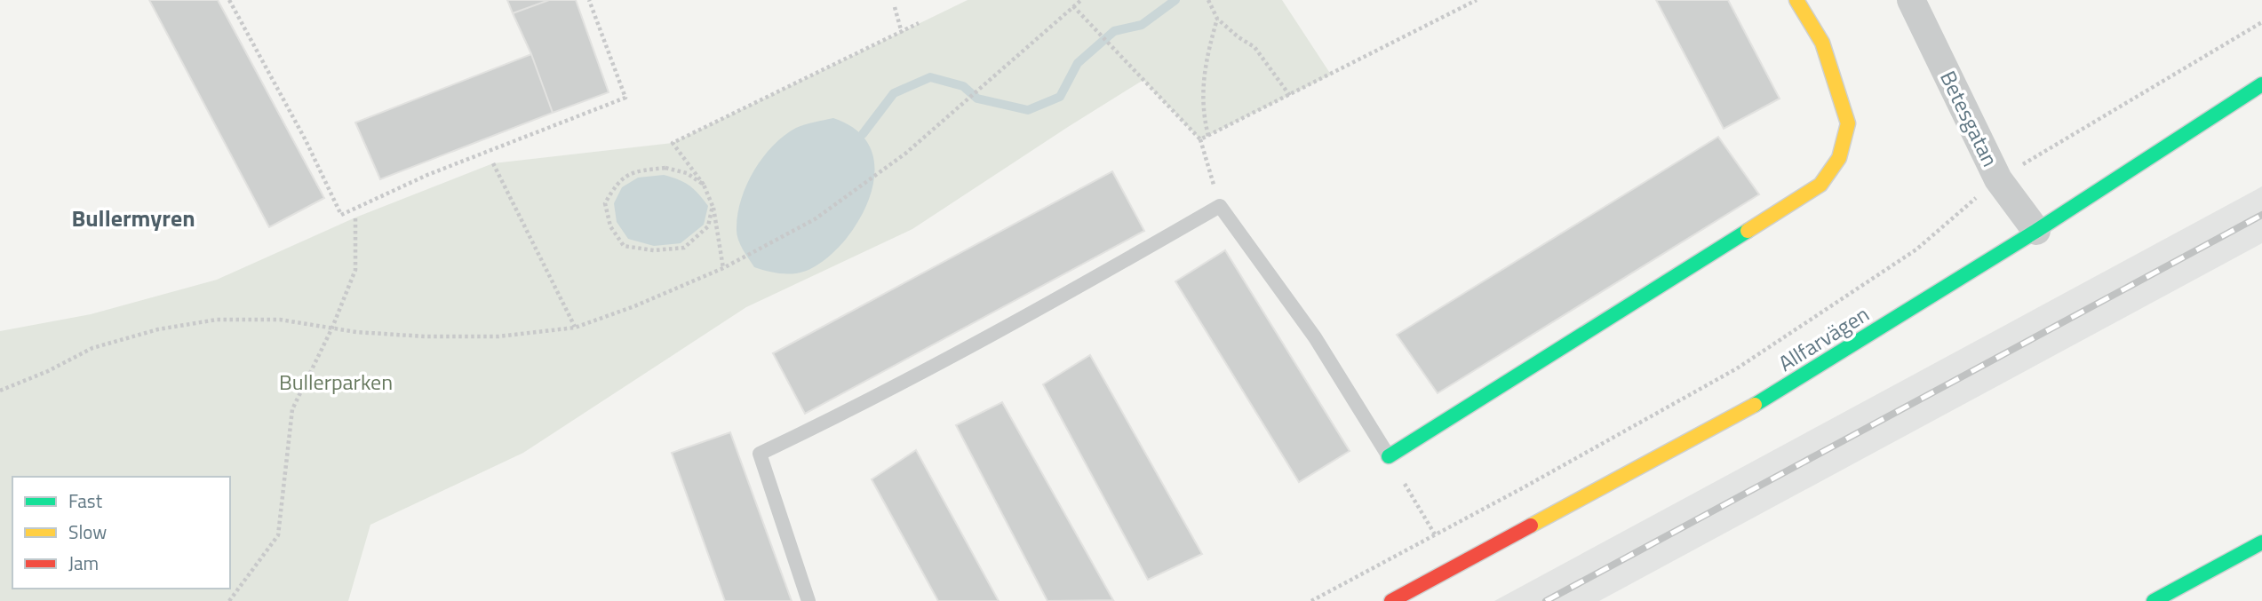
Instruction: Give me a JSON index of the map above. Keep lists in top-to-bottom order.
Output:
{
  "streets": {
    "street": ["Betesgatan", "Allfarvägen"]
  },
  "crossings": [
    ["Betesgatan", "Allfarvägen"]
  ],
  "districts": ["Bullermyren"],
  "parks": ["Bullerparken"],
  "legend": ["Fast", "Slow", "Jam"]
}
